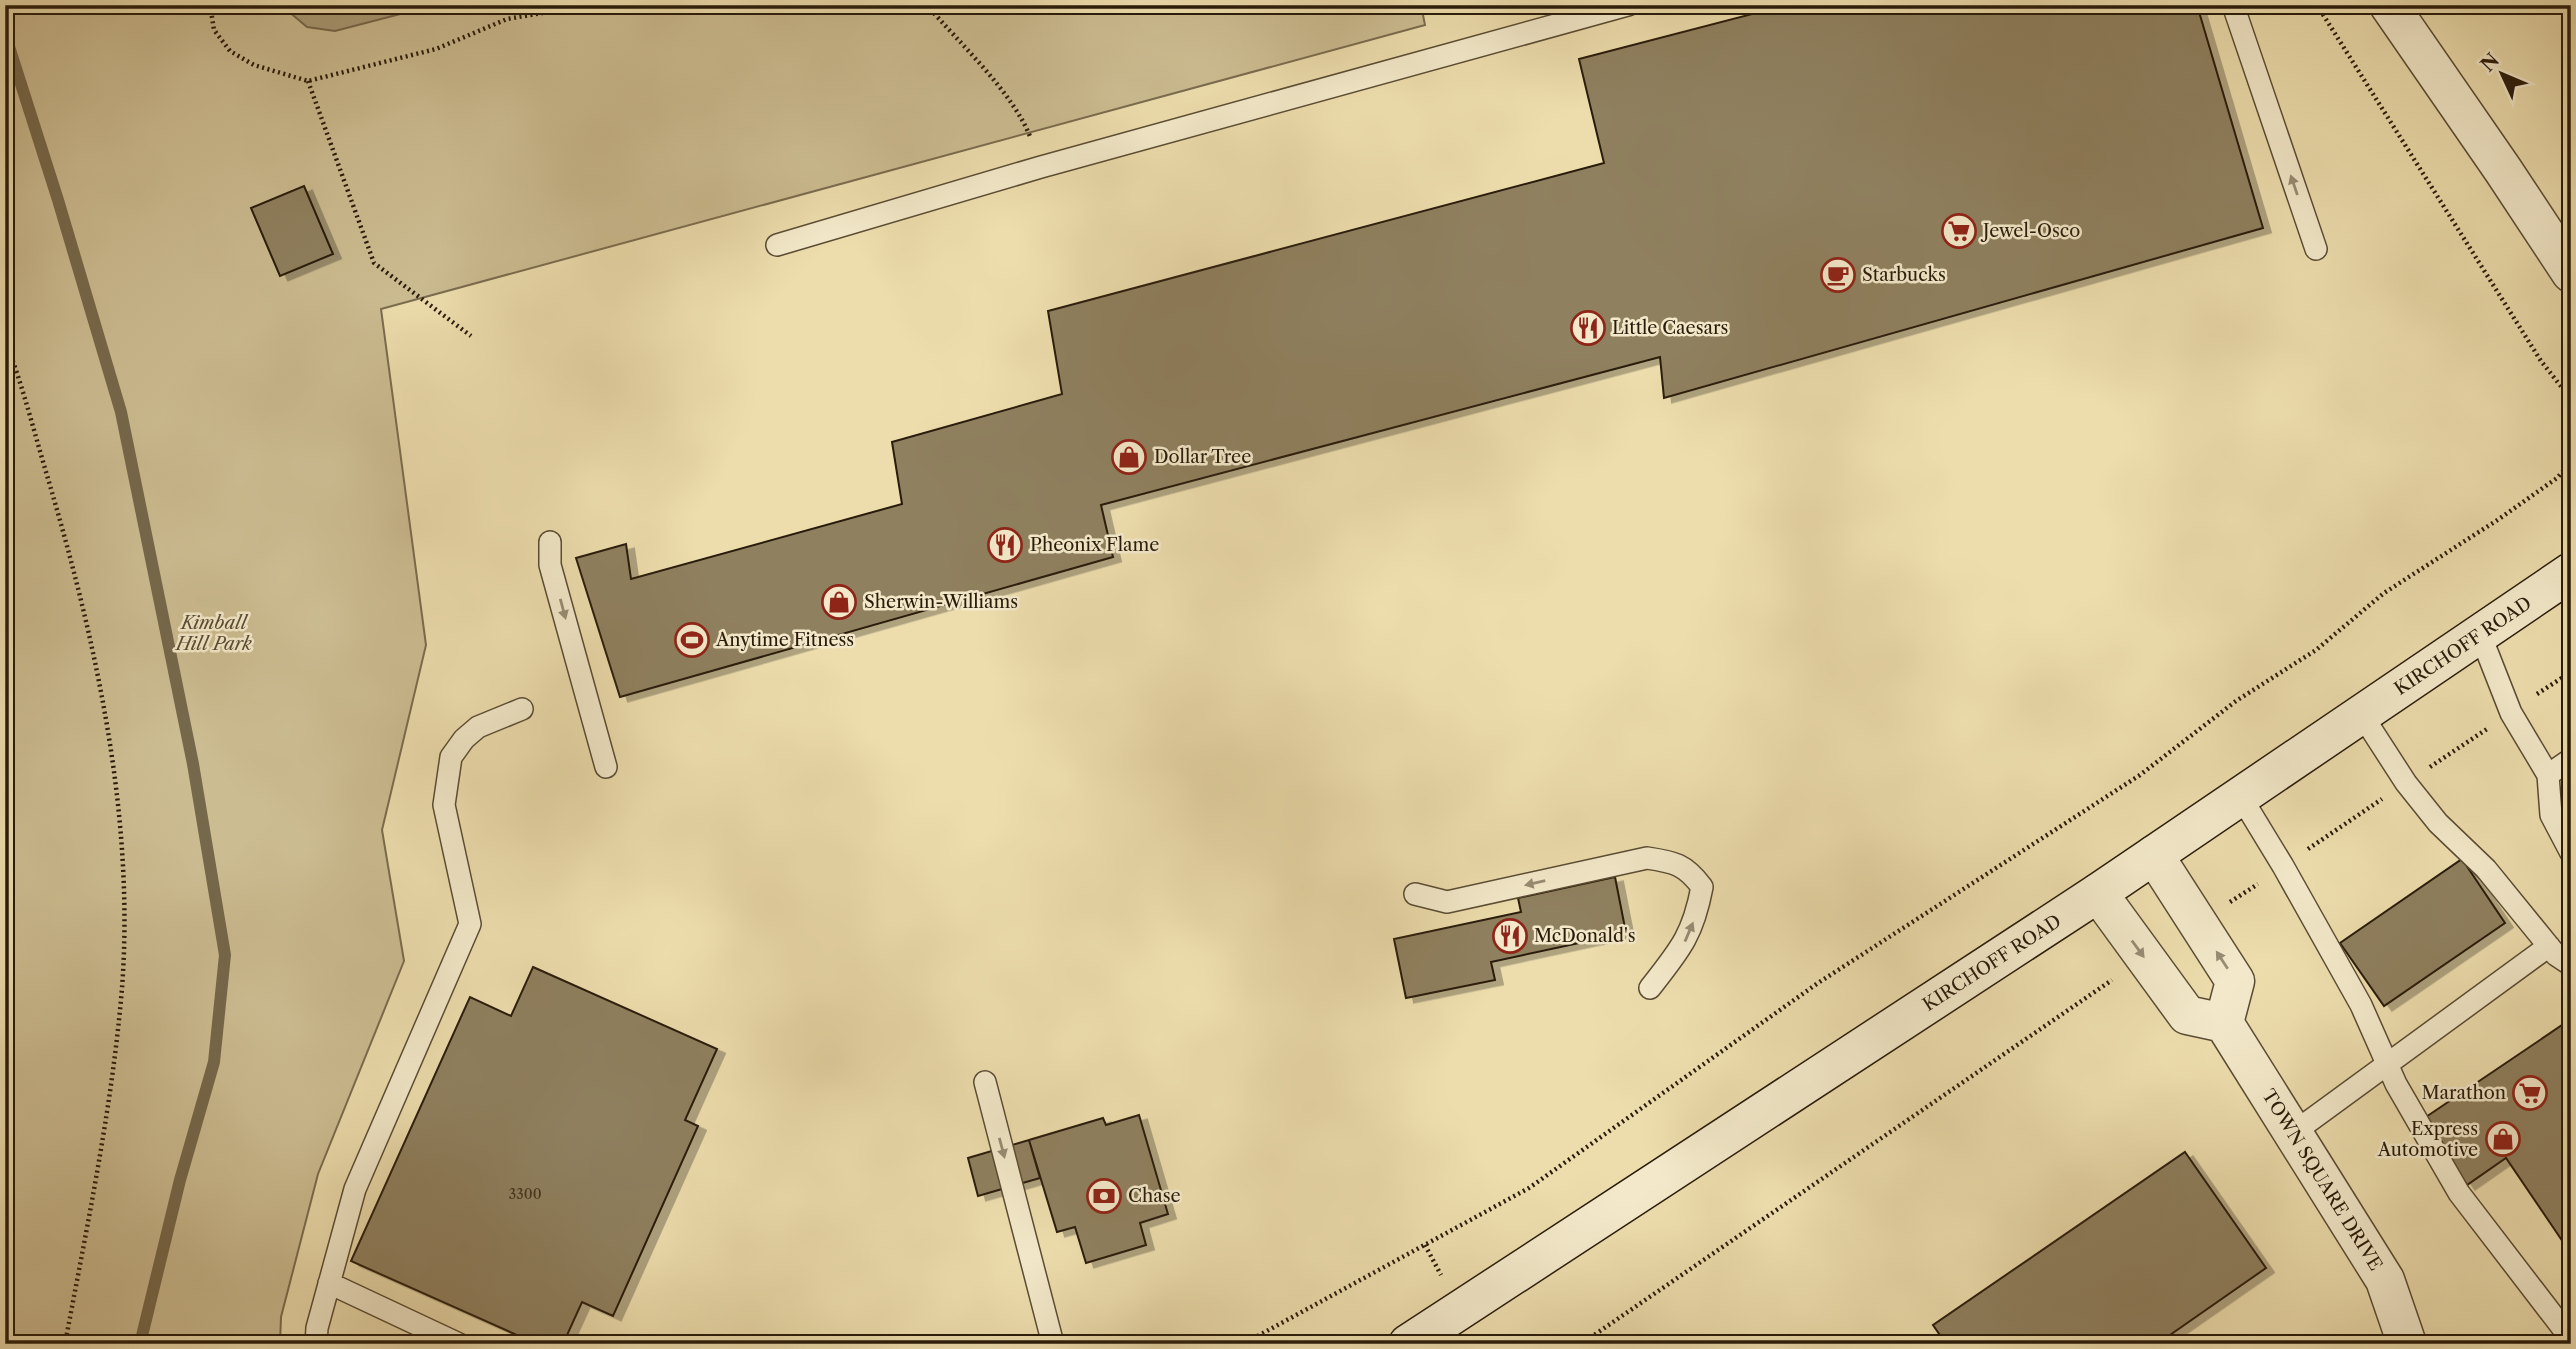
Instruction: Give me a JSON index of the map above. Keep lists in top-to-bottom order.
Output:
{
  "streets": {
    "main road": ["KIRCHOFF ROAD", "TOWN SQUARE DRIVE"]
  },
  "parks": ["Kimball Hill Park"],
  "places": {
    "supermarket": ["Jewel-Osco", "Marathon"],
    "cafe": ["Starbucks"],
    "restaurant": ["Little Caesars", "Pheonix Flame", "McDonald's"],
    "shop": ["Dollar Tree", "Sherwin-Williams", "Express Automotive"],
    "sports": ["Anytime Fitness"],
    "bank": ["Chase"]
  },
  "house_numbers": ["3300"],
  "north": "top left"
}
